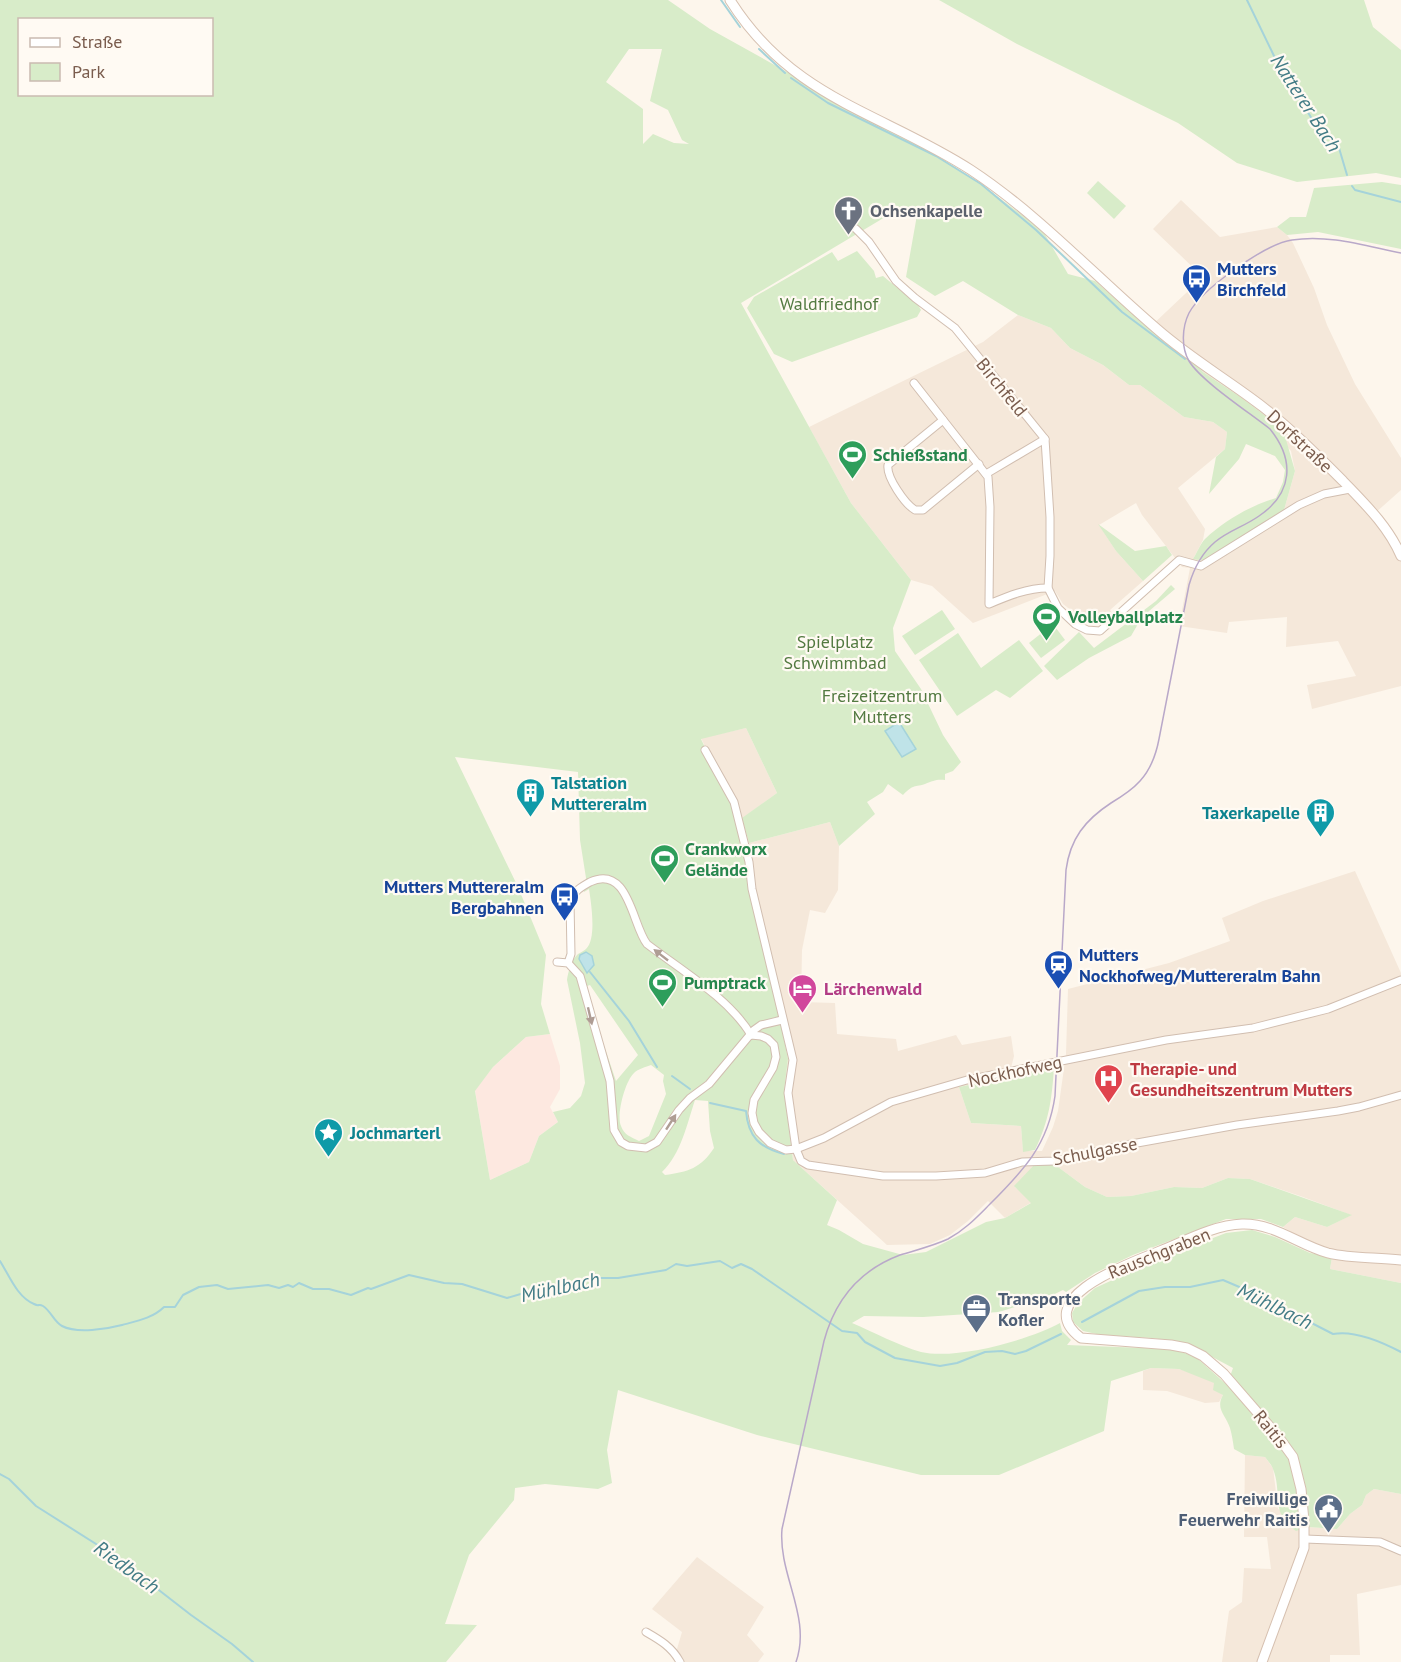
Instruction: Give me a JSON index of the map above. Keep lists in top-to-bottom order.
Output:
{
  "streets": {
    "main road": ["Dorfstraße", "Rauschgraben", "Raitis"],
    "street": ["Birchfeld", "Nockhofweg", "Schulgasse"]
  },
  "crossings": [
    ["Nockhofweg", "Schulgasse"],
    ["Rauschgraben", "Raitis"]
  ],
  "water": ["Natterer Bach", "Mühlbach", "Riedbach"],
  "parks": ["Waldfriedhof", "Spielplatz Schwimmbad", "Freizeitzentrum Mutters"],
  "places": {
    "church": ["Ochsenkapelle"],
    "bus stop": ["Mutters Birchfeld", "Mutters Muttereralm Bergbahnen"],
    "sports": [
      "Schießstand",
      "Volleyballplatz",
      "Crankworx Gelände",
      "Pumptrack"
    ],
    "building": ["Talstation Muttereralm", "Taxerkapelle"],
    "station": ["Mutters Nockhofweg/Muttereralm Bahn"],
    "hotel": ["Lärchenwald"],
    "hospital": ["Therapie- und Gesundheitszentrum Mutters"],
    "place": ["Jochmarterl"],
    "office": ["Transporte Kofler"],
    "public building": ["Freiwillige Feuerwehr Raitis"]
  },
  "legend": ["Straße", "Park"]
}
